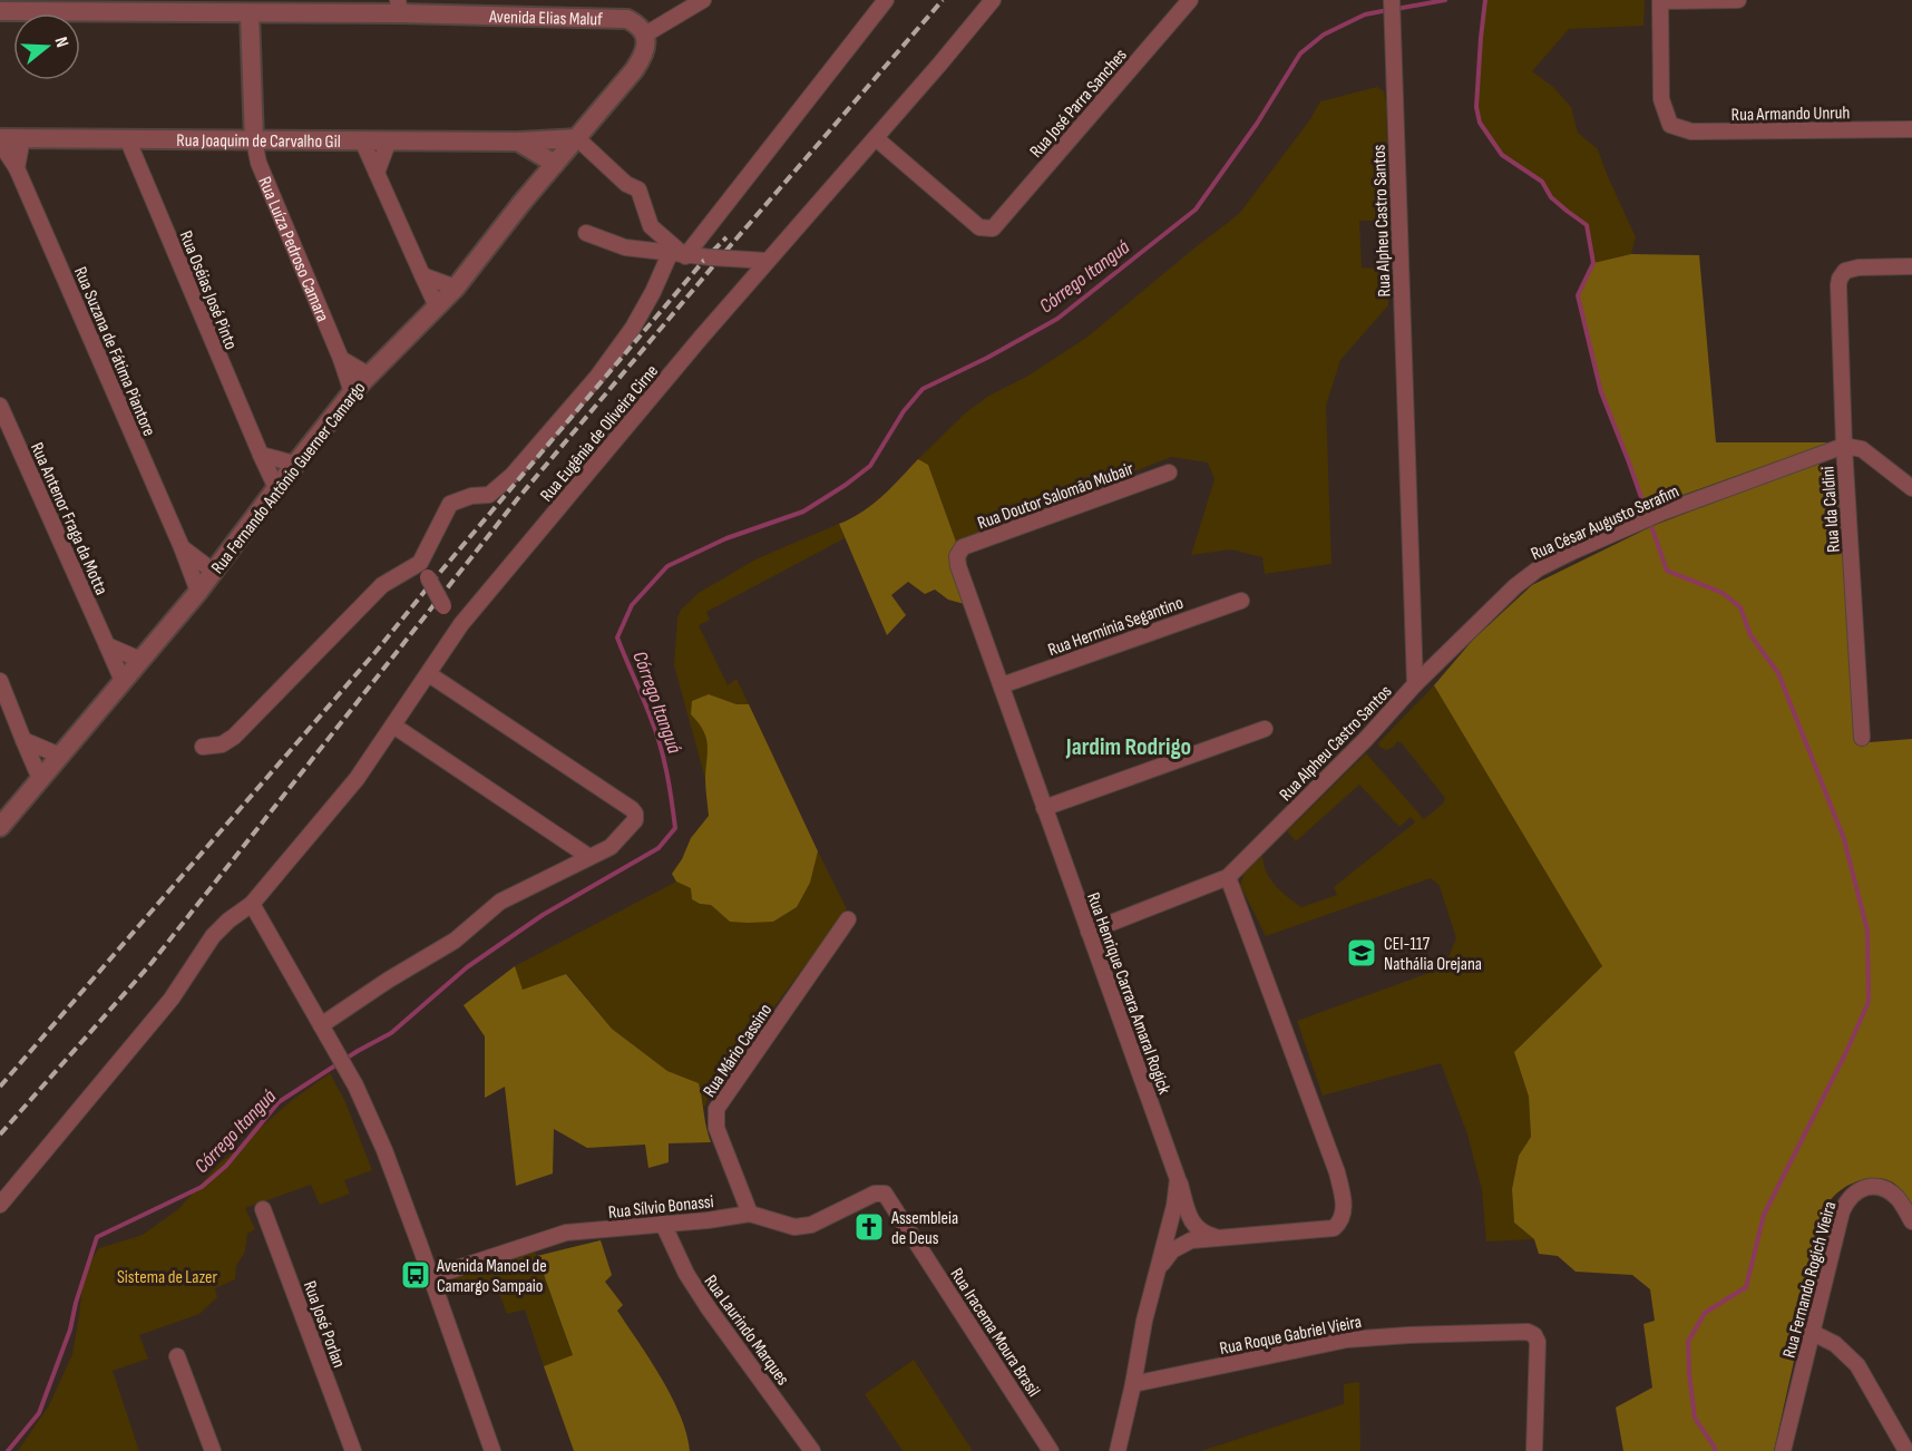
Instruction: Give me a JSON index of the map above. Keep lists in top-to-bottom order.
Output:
{
  "streets": {
    "street": [
      "Avenida Elias Maluf",
      "Rua José Parra Sanches",
      "Rua Armando Unruh",
      "Rua Joaquim de Carvalho Gil",
      "Rua Alpheu Castro Santos",
      "Rua Luíza Pedroso Camara",
      "Rua Oséias José Pinto",
      "Rua Suzana de Fátima Piantore",
      "Rua Eugênia de Oliveira Cirne",
      "Rua Fernando Antônio Guerner Camargo",
      "Rua Doutor Salomão Mubair",
      "Rua Ida Caldini",
      "Rua Antenor Fraga da Motta",
      "Rua César Augusto Serafim",
      "Rua Hermínia Segantino",
      "Rua Henrique Carrara Amaral Rogick",
      "Rua Mário Cassino",
      "Rua Sílvio Bonassi",
      "Rua Fernando Rogich Vieira",
      "Rua José Porlan",
      "Rua Laurindo Marques",
      "Rua Iracema Moura Brasil",
      "Rua Roque Gabriel Vieira"
    ]
  },
  "crossings": [
    ["Avenida Elias Maluf", "Rua Luíza Pedroso Camara"],
    ["Avenida Elias Maluf", "Rua Fernando Antônio Guerner Camargo"],
    ["Rua José Parra Sanches", "Rua Eugênia de Oliveira Cirne"],
    ["Rua Joaquim de Carvalho Gil", "Rua Luíza Pedroso Camara"],
    ["Rua Joaquim de Carvalho Gil", "Rua Oséias José Pinto"],
    ["Rua Joaquim de Carvalho Gil", "Rua Suzana de Fátima Piantore"],
    ["Rua Joaquim de Carvalho Gil", "Rua Fernando Antônio Guerner Camargo"],
    ["Rua Alpheu Castro Santos", "Rua César Augusto Serafim"],
    ["Rua Luíza Pedroso Camara", "Rua Fernando Antônio Guerner Camargo"],
    ["Rua Oséias José Pinto", "Rua Fernando Antônio Guerner Camargo"],
    ["Rua Suzana de Fátima Piantore", "Rua Fernando Antônio Guerner Camargo"],
    ["Rua Fernando Antônio Guerner Camargo", "Rua Antenor Fraga da Motta"],
    ["Rua Doutor Salomão Mubair", "Rua Henrique Carrara Amaral Rogick"],
    ["Rua Ida Caldini", "Rua César Augusto Serafim"],
    ["Rua Hermínia Segantino", "Rua Henrique Carrara Amaral Rogick"],
    ["Rua Henrique Carrara Amaral Rogick", "Rua Roque Gabriel Vieira"],
    ["Rua Mário Cassino", "Rua Sílvio Bonassi"],
    ["Rua Sílvio Bonassi", "Rua Laurindo Marques"],
    ["Rua Sílvio Bonassi", "Rua Iracema Moura Brasil"]
  ],
  "districts": ["Jardim Rodrigo"],
  "water": ["Córrego Itanguá"],
  "parks": ["Sistema de Lazer"],
  "places": {
    "school or university": ["CEI-117 Nathália Orejana"],
    "church": ["Assembleia de Deus"],
    "bus stop": ["Avenida Manoel de Camargo Sampaio"]
  },
  "north": "right"
}
